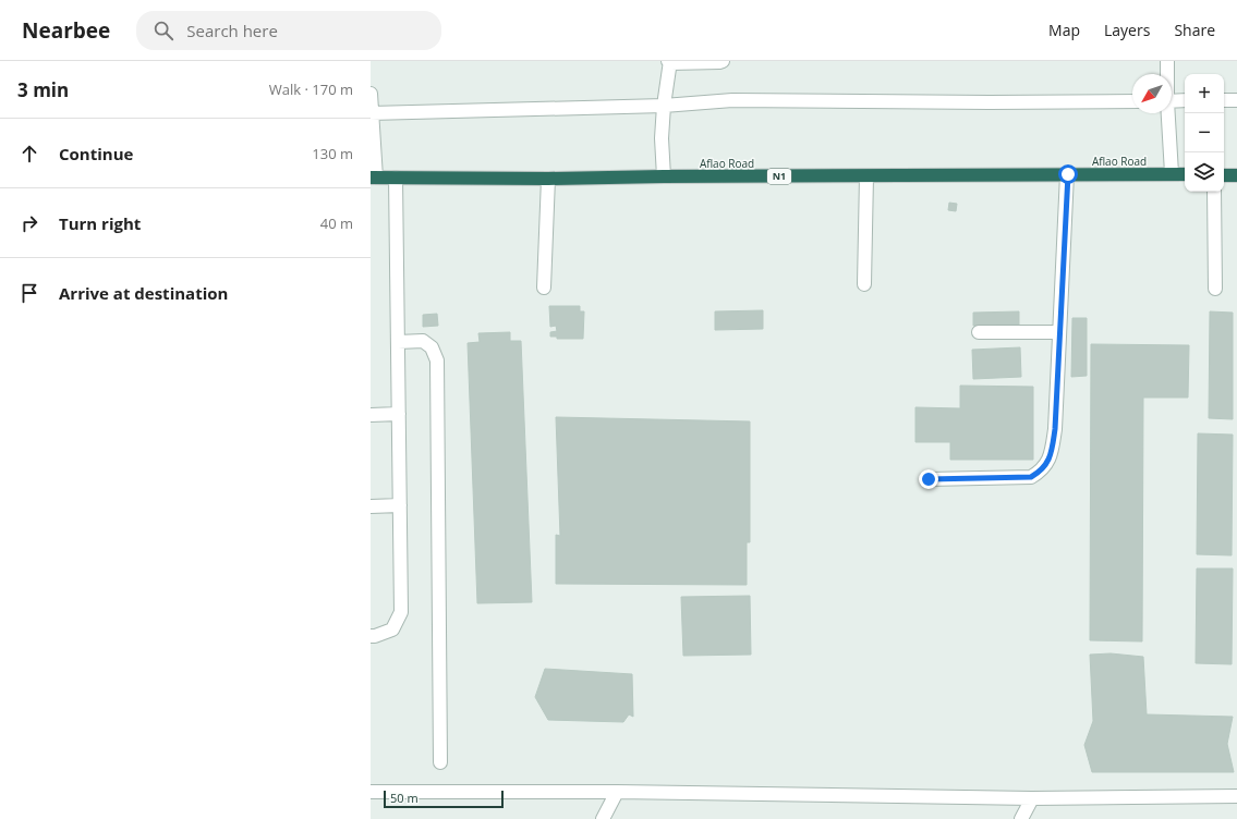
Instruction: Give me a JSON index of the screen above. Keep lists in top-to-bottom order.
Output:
{
  "streets": {
    "highway": ["Aflao Road", "N1"]
  },
  "scale_bar": "50 m",
  "north": "bottom left",
  "page": {
    "header": "Nearbee",
    "search": "Search here",
    "nav": ["Map", "Layers", "Share"],
    "heading": ["3 min", "Walk · 170 m"],
    "map_buttons": ["+", "−"],
    "list": [
      ["Continue", "130 m"],
      ["Turn right", "40 m"],
      "Arrive at destination"
    ],
    "scale": "50 m"
  }
}
